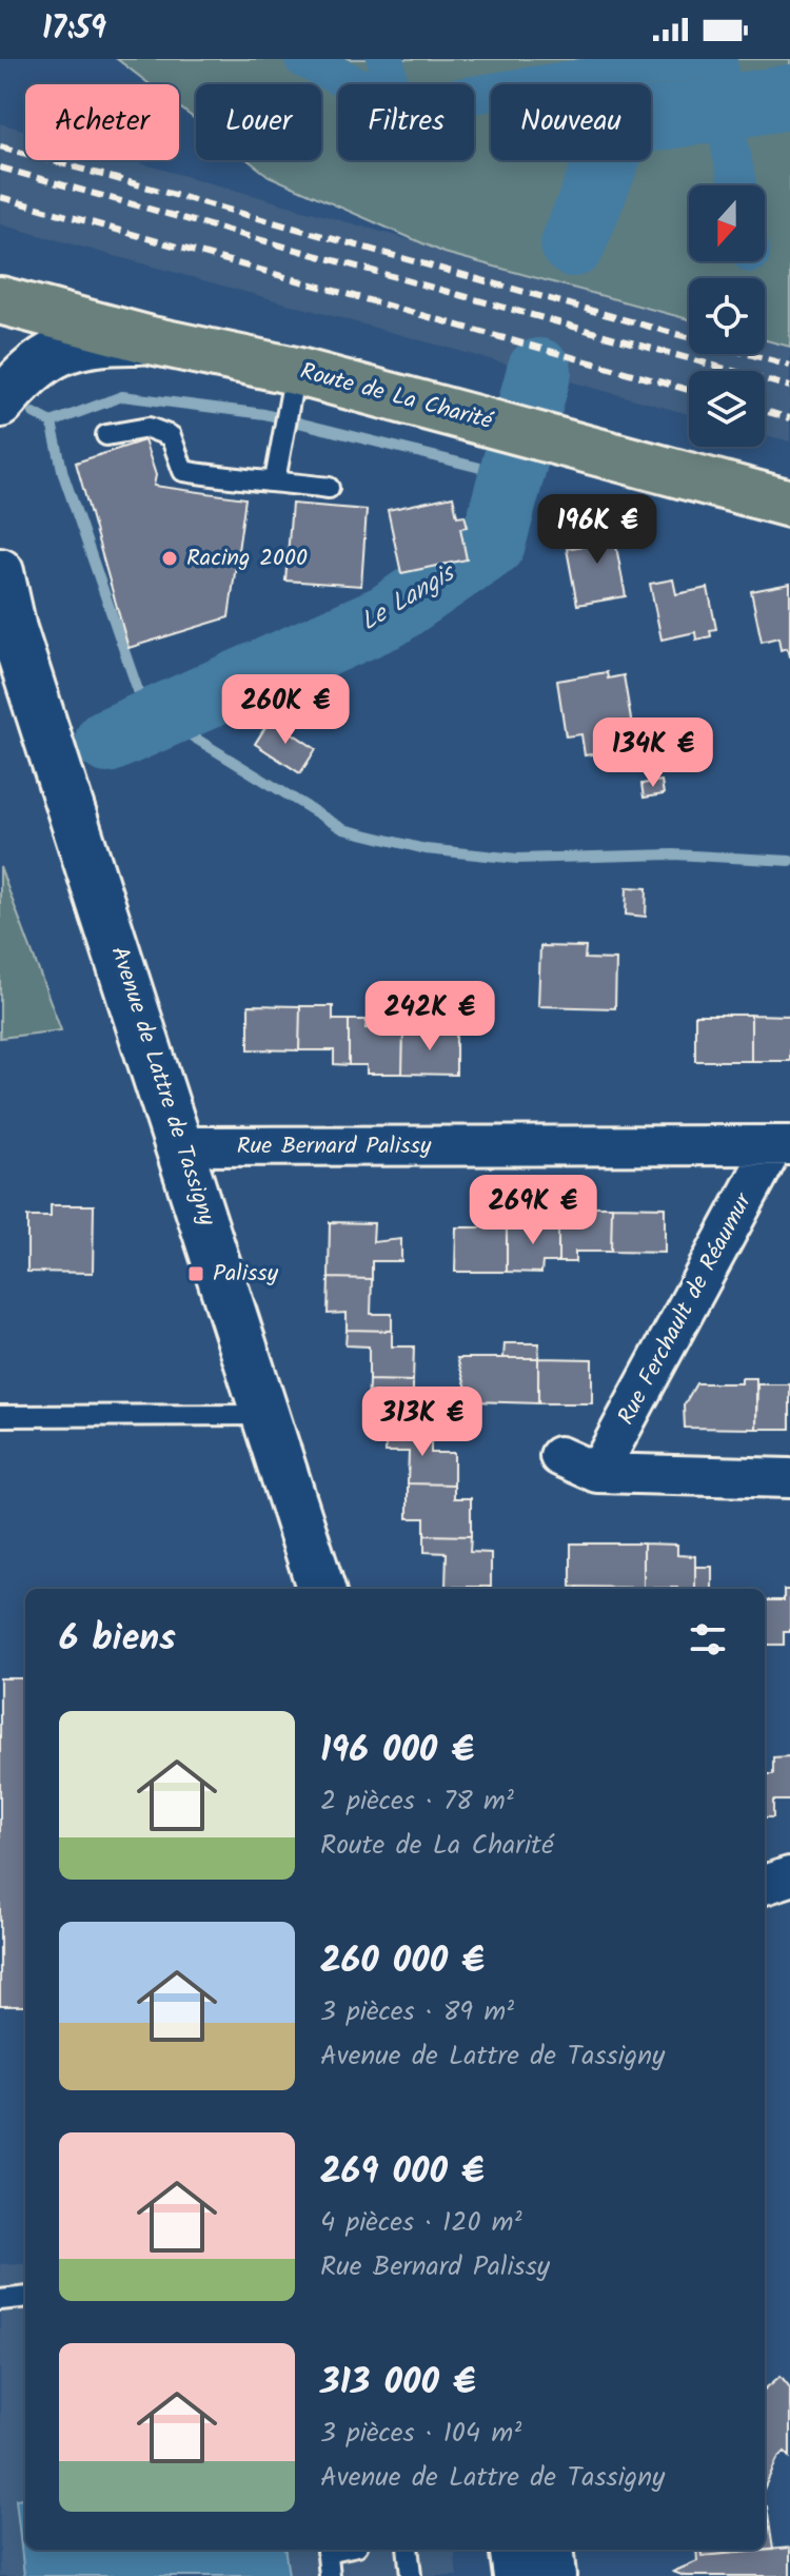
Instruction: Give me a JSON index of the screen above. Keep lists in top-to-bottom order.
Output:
{
  "streets": {
    "main road": ["Route de La Charité", "Avenue de Lattre de Tassigny"],
    "street": ["Rue Bernard Palissy", "Rue Ferchault de Réaumur"]
  },
  "crossings": [
    ["Avenue de Lattre de Tassigny", "Rue Bernard Palissy"],
    ["Rue Bernard Palissy", "Rue Ferchault de Réaumur"]
  ],
  "water": ["Le Langis"],
  "places": {
    "other": ["Racing 2000"],
    "transit": ["Palissy"]
  },
  "north": "bottom",
  "page": {
    "status": "17:59",
    "chip": [
      "Acheter",
      "Louer",
      "Filtres",
      "Nouveau"
    ],
    "price": [
      "196K €",
      "260K €",
      "134K €",
      "242K €",
      "269K €",
      "313K €"
    ],
    "heading": "6 biens",
    "list": [
      {
        "name": "196 000 €",
        "note": "2 pièces · 78 m² · Route de La Charité"
      },
      {
        "name": "260 000 €",
        "note": "3 pièces · 89 m² · Avenue de Lattre de Tassigny"
      },
      {
        "name": "269 000 €",
        "note": "4 pièces · 120 m² · Rue Bernard Palissy"
      },
      {
        "name": "313 000 €",
        "note": "3 pièces · 104 m² · Avenue de Lattre de Tassigny"
      }
    ]
  }
}
